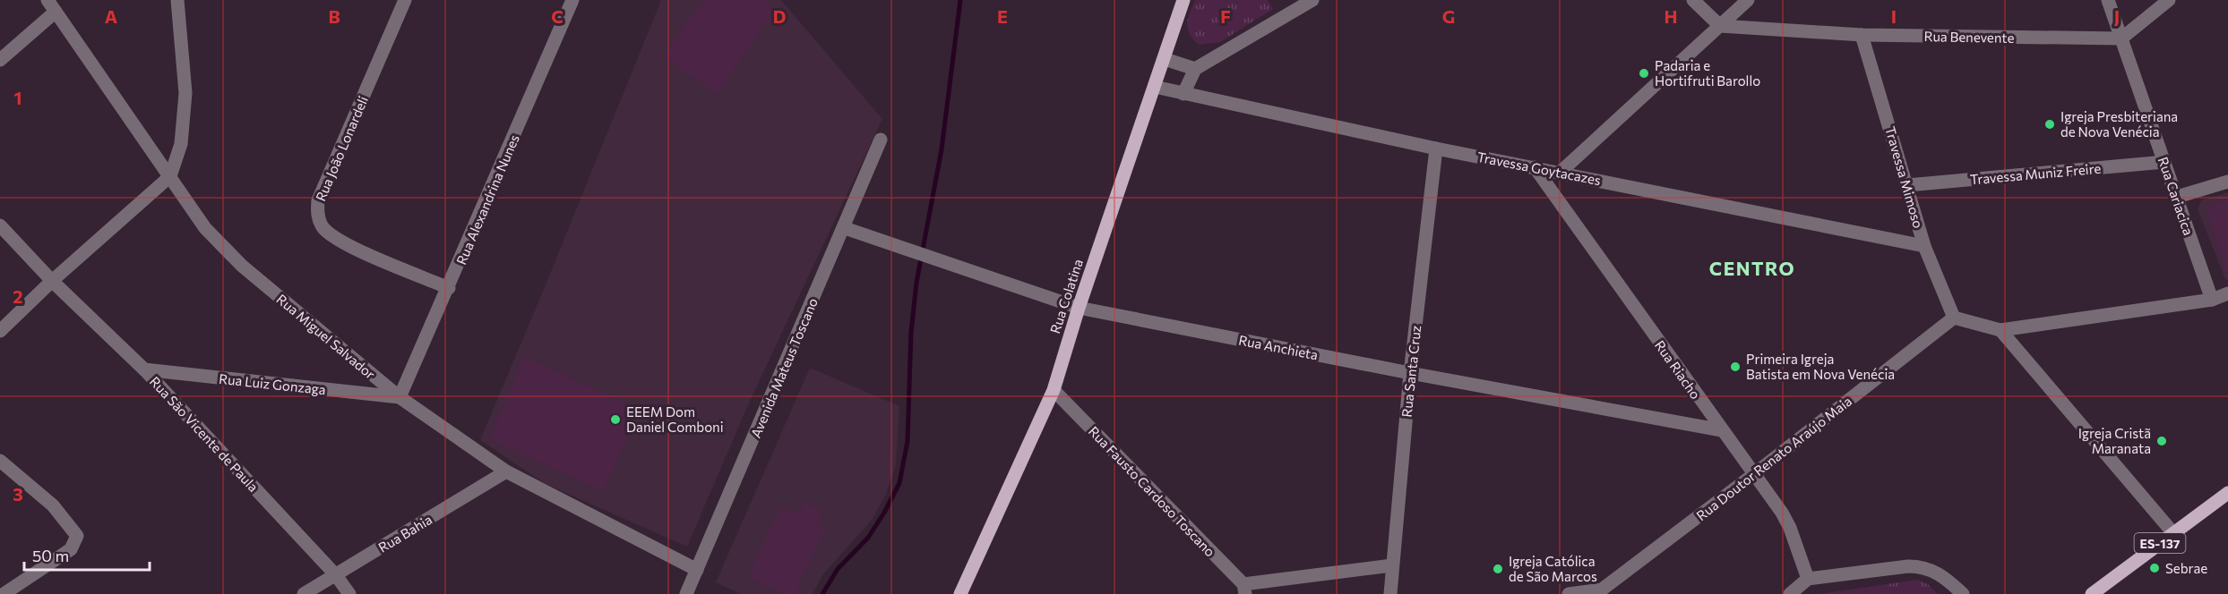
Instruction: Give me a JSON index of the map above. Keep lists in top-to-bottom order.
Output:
{
  "streets": {
    "main road": ["Rua Colatina", "ES-137"],
    "street": [
      "Rua Benevente",
      "Rua João Lonardeli",
      "Travessa Goytacazes",
      "Travessa Muniz Freire",
      "Travessa Mimoso",
      "Rua Cariacica",
      "Rua Alexandrina Nunes",
      "Rua Miguel Salvador",
      "Rua Anchieta",
      "Avenida Mateus Toscano",
      "Rua Riacho",
      "Rua Santa Cruz",
      "Rua Luiz Gonzaga",
      "Rua São Vicente de Paula",
      "Rua Doutor Renato Araújo Maia",
      "Rua Fausto Cardoso Toscano",
      "Rua Bahia"
    ]
  },
  "crossings": [
    ["Rua Benevente", "Travessa Mimoso"],
    ["Rua Benevente", "Rua Cariacica"],
    ["Rua João Lonardeli", "Rua Alexandrina Nunes"],
    ["Travessa Goytacazes", "Travessa Mimoso"],
    ["Travessa Goytacazes", "Rua Colatina"],
    ["Travessa Goytacazes", "Rua Riacho"],
    ["Travessa Goytacazes", "Rua Santa Cruz"],
    ["Travessa Muniz Freire", "Travessa Mimoso"],
    ["Travessa Muniz Freire", "Rua Cariacica"],
    ["Travessa Mimoso", "Rua Doutor Renato Araújo Maia"],
    ["Rua Alexandrina Nunes", "Rua Miguel Salvador"],
    ["Rua Alexandrina Nunes", "Rua Luiz Gonzaga"],
    ["Rua Colatina", "Rua Anchieta"],
    ["Rua Colatina", "Rua Fausto Cardoso Toscano"],
    ["Rua Miguel Salvador", "Avenida Mateus Toscano"],
    ["Rua Miguel Salvador", "Rua Luiz Gonzaga"],
    ["Rua Miguel Salvador", "Rua Bahia"],
    ["Rua Anchieta", "Avenida Mateus Toscano"],
    ["Rua Anchieta", "Rua Riacho"],
    ["Rua Anchieta", "Rua Santa Cruz"],
    ["Rua Riacho", "Rua Doutor Renato Araújo Maia"],
    ["Rua Luiz Gonzaga", "Rua São Vicente de Paula"],
    ["Rua São Vicente de Paula", "Rua Bahia"]
  ],
  "districts": ["CENTRO"],
  "places": [
    "Padaria e Hortifruti Barollo",
    "Igreja Presbiteriana de Nova Venécia",
    "Primeira Igreja Batista em Nova Venécia",
    "EEEM Dom Daniel Comboni",
    "Igreja Cristã Maranata",
    "Sebrae",
    "Igreja Católica de São Marcos"
  ],
  "scale_bar": "50 m",
  "grid": {
    "columns": [
      "A",
      "B",
      "C",
      "D",
      "E",
      "F",
      "G",
      "H",
      "I",
      "J"
    ],
    "rows": ["1", "2", "3"]
  }
}
